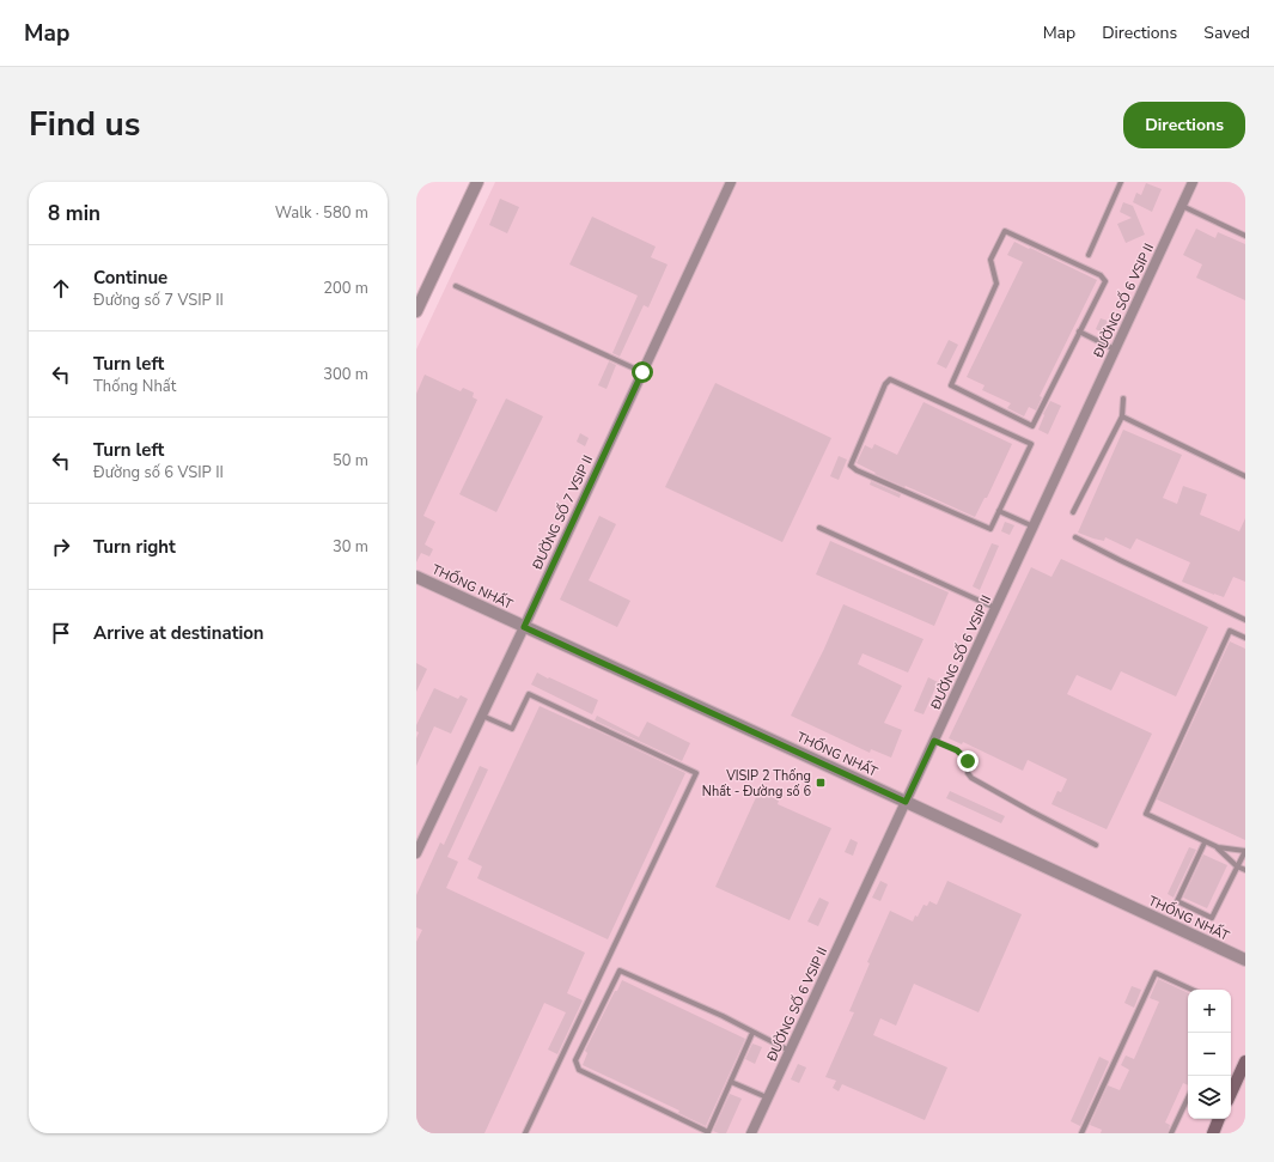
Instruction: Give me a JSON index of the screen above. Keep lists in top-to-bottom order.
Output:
{
  "streets": {
    "street": ["ĐƯỜNG SỐ 6 VSIP II", "ĐƯỜNG SỐ 7 VSIP II", "THỐNG NHẤT"]
  },
  "crossings": [
    ["ĐƯỜNG SỐ 6 VSIP II", "THỐNG NHẤT"],
    ["ĐƯỜNG SỐ 7 VSIP II", "THỐNG NHẤT"]
  ],
  "places": {
    "transit": ["VISIP 2 Thống Nhất - Đường số 6"]
  },
  "page": {
    "header": "Map",
    "nav": ["Map", "Directions", "Saved"],
    "title": "Find us",
    "buttons": "Directions",
    "heading": ["8 min", "Walk · 580 m"],
    "list": [
      ["Continue", "Đường số 7 VSIP II", "200 m"],
      ["Turn left", "Thống Nhất", "300 m"],
      ["Turn left", "Đường số 6 VSIP II", "50 m"],
      ["Turn right", "30 m"],
      "Arrive at destination"
    ],
    "map_buttons": ["+", "−"]
  }
}
